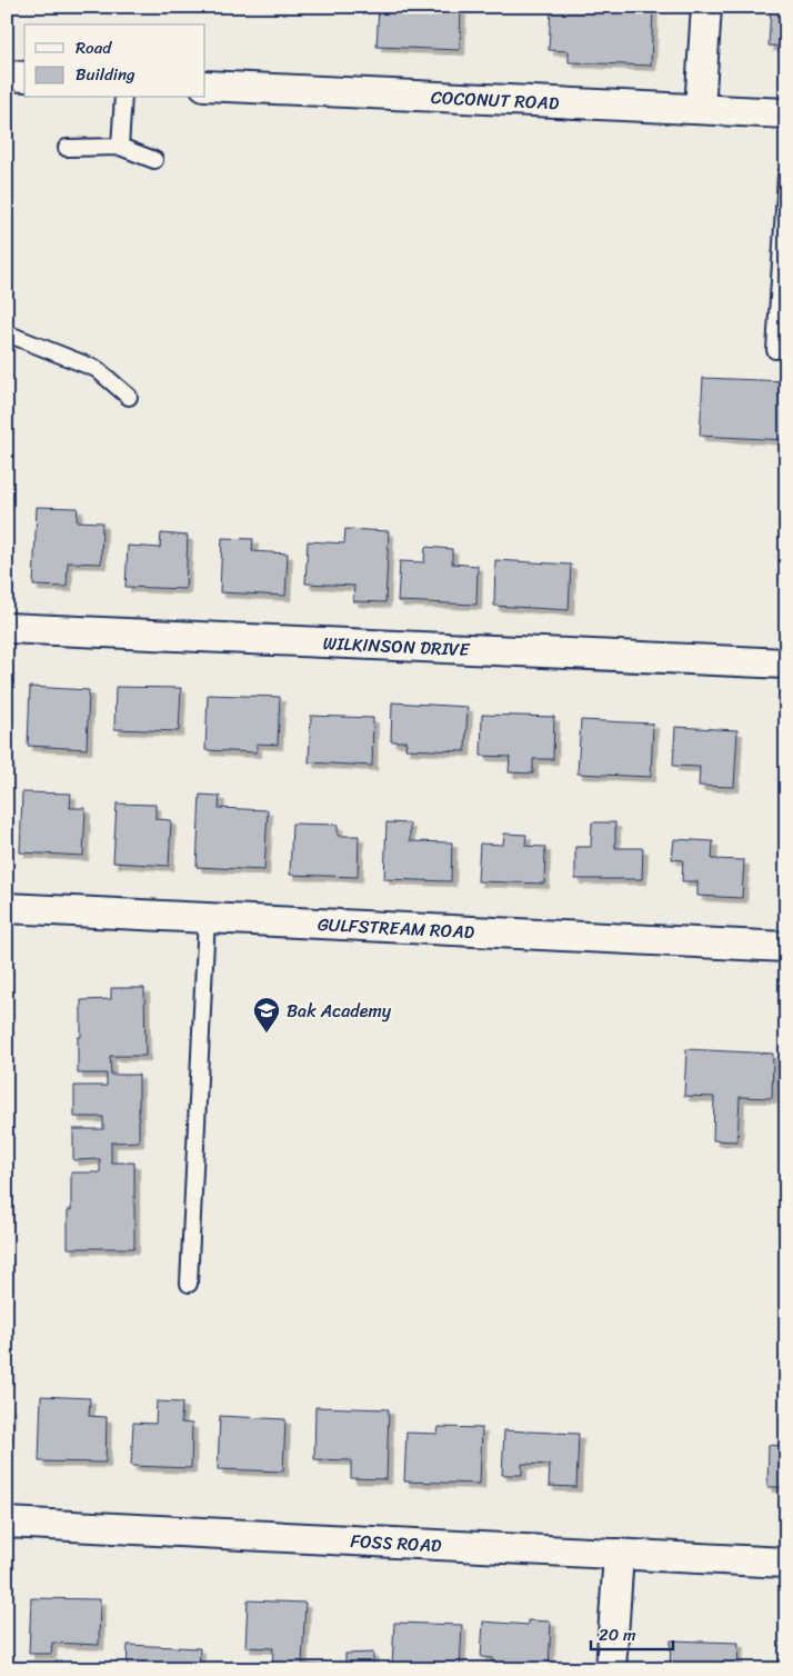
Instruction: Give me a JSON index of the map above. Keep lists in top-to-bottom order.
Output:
{
  "streets": {
    "street": [
      "COCONUT ROAD",
      "WILKINSON DRIVE",
      "GULFSTREAM ROAD",
      "FOSS ROAD"
    ]
  },
  "places": {
    "school or university": ["Bak Academy"]
  },
  "legend": ["Road", "Building"],
  "scale_bar": "20 m"
}
